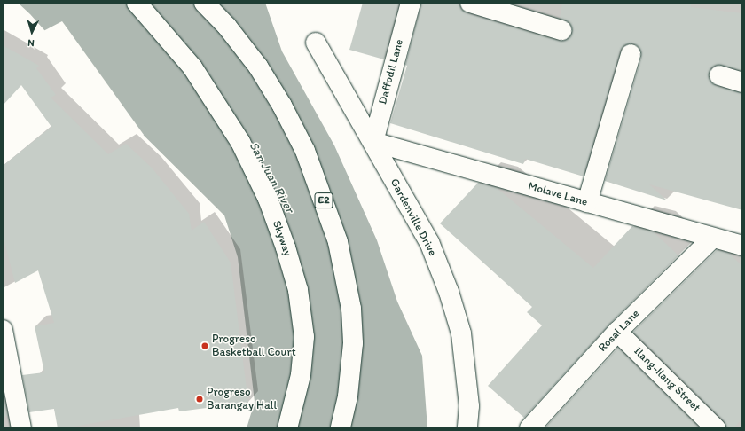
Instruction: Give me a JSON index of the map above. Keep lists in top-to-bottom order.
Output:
{
  "streets": {
    "main road": [
      "Daffodil Lane",
      "Molave Lane",
      "E2",
      "Gardenville Drive",
      "Skyway",
      "Rosal Lane",
      "Ilang-Ilang Street"
    ]
  },
  "crossings": [
    ["Daffodil Lane", "Molave Lane"],
    ["Daffodil Lane", "Gardenville Drive"],
    ["Molave Lane", "Gardenville Drive"],
    ["Molave Lane", "Rosal Lane"],
    ["Rosal Lane", "Ilang-Ilang Street"]
  ],
  "water": ["San Juan River"],
  "places": ["Progreso Basketball Court", "Progreso Barangay Hall"],
  "north": "bottom"
}
